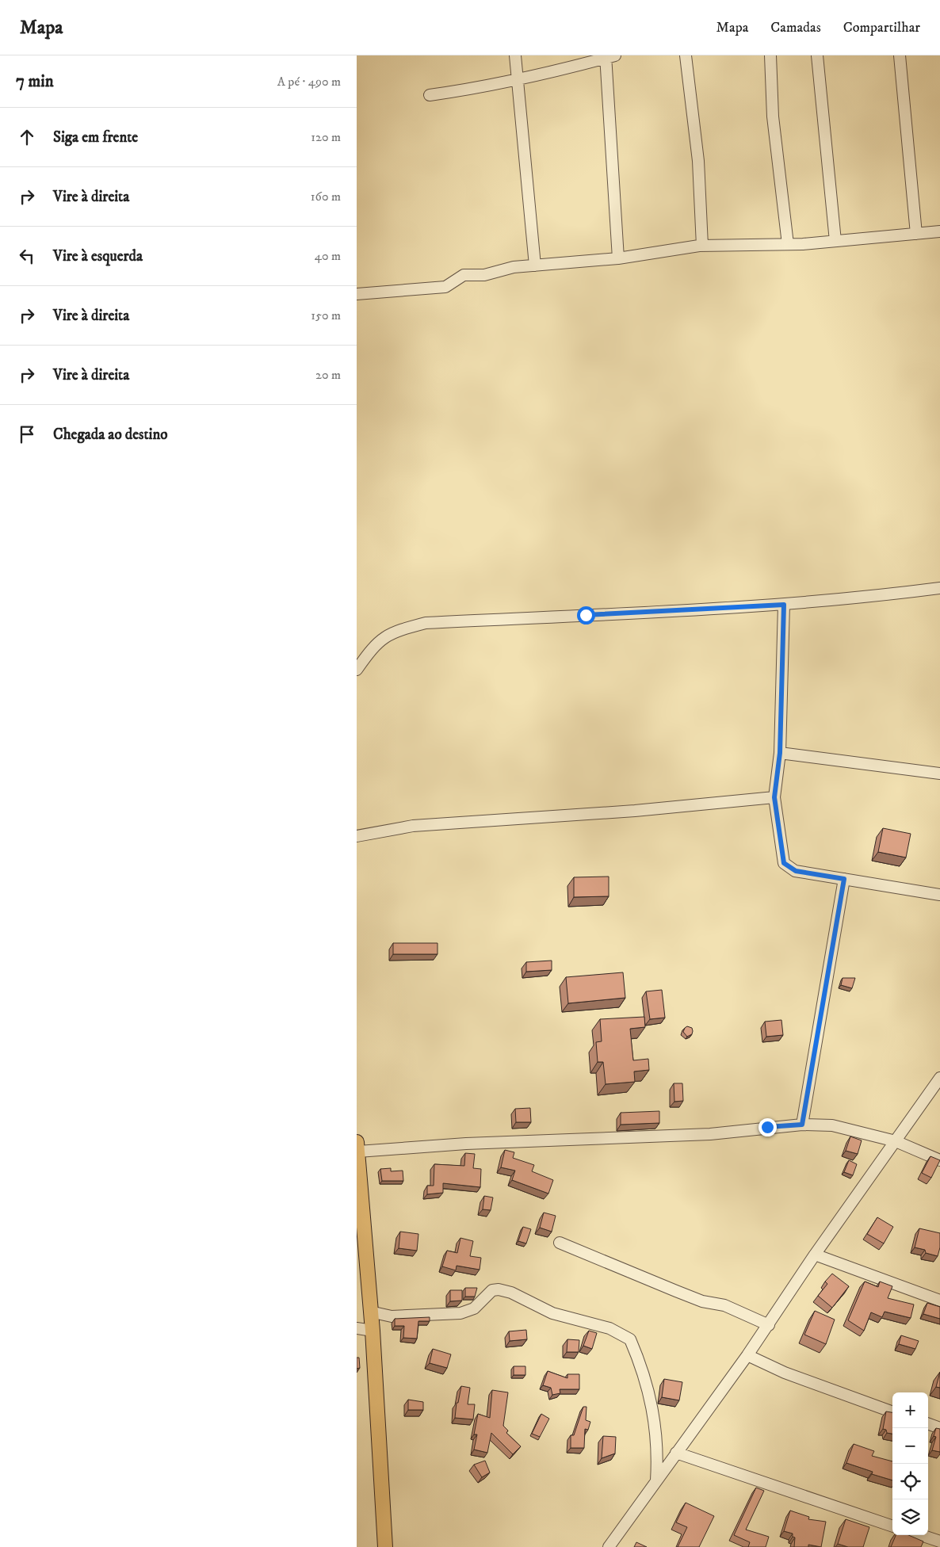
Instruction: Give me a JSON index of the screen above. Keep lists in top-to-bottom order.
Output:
{
  "page": {
    "header": "Mapa",
    "nav": ["Mapa", "Camadas", "Compartilhar"],
    "heading": ["7 min", "A pé · 490 m"],
    "list": [
      ["Siga em frente", "120 m"],
      ["Vire à direita", "160 m"],
      ["Vire à esquerda", "40 m"],
      ["Vire à direita", "150 m"],
      ["Vire à direita", "20 m"],
      "Chegada ao destino"
    ],
    "map_buttons": ["+", "−"]
  }
}
